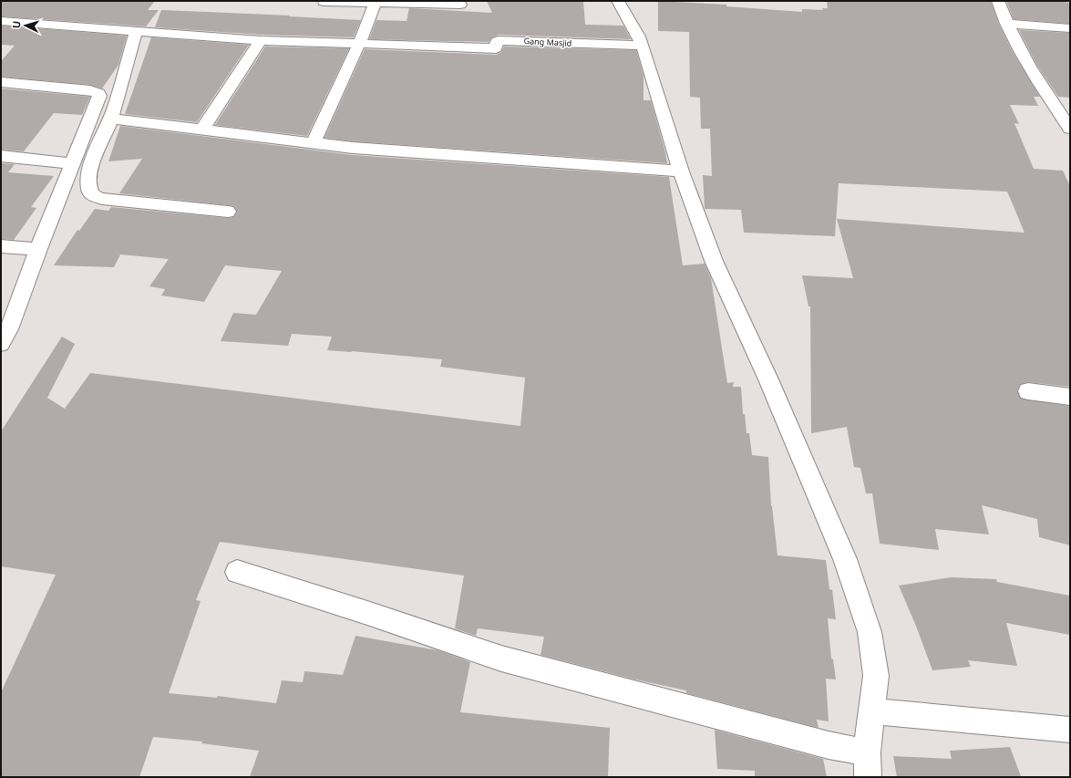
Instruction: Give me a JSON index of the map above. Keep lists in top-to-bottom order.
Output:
{
  "streets": {
    "street": ["Gang Masjid"]
  },
  "north": "left"
}
